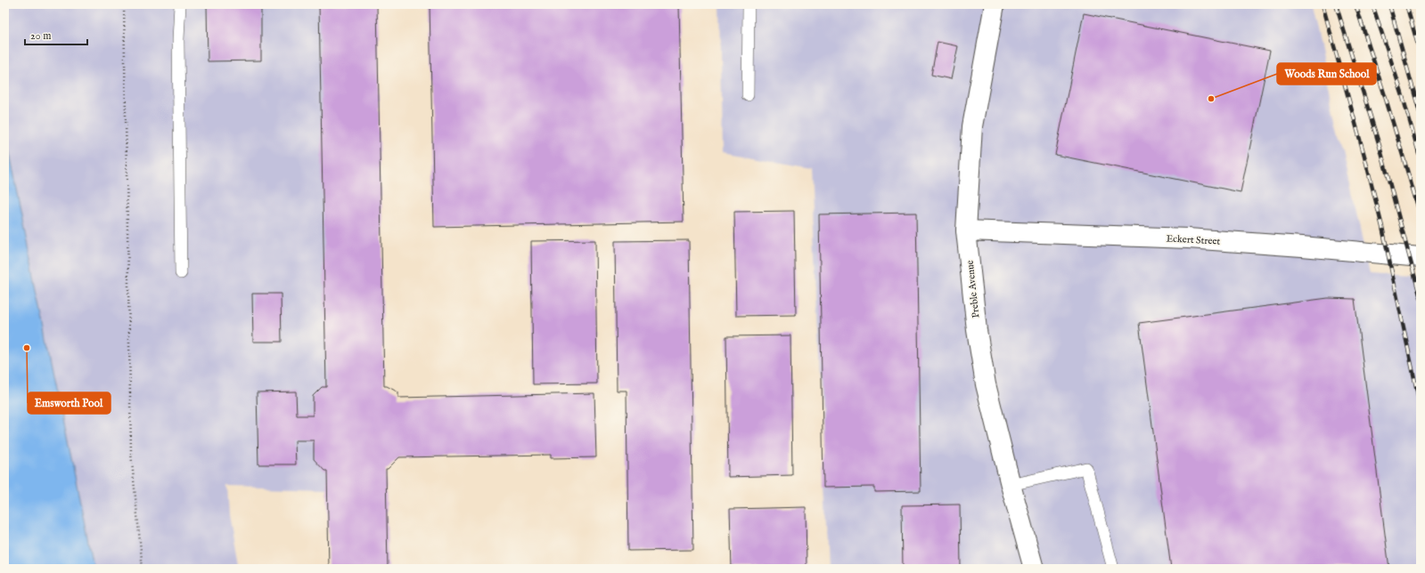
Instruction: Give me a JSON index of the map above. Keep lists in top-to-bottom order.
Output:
{
  "streets": {
    "street": ["Eckert Street", "Preble Avenue"]
  },
  "crossings": [
    ["Eckert Street", "Preble Avenue"]
  ],
  "places": ["Woods Run School", "Emsworth Pool"],
  "scale_bar": "20 m"
}
